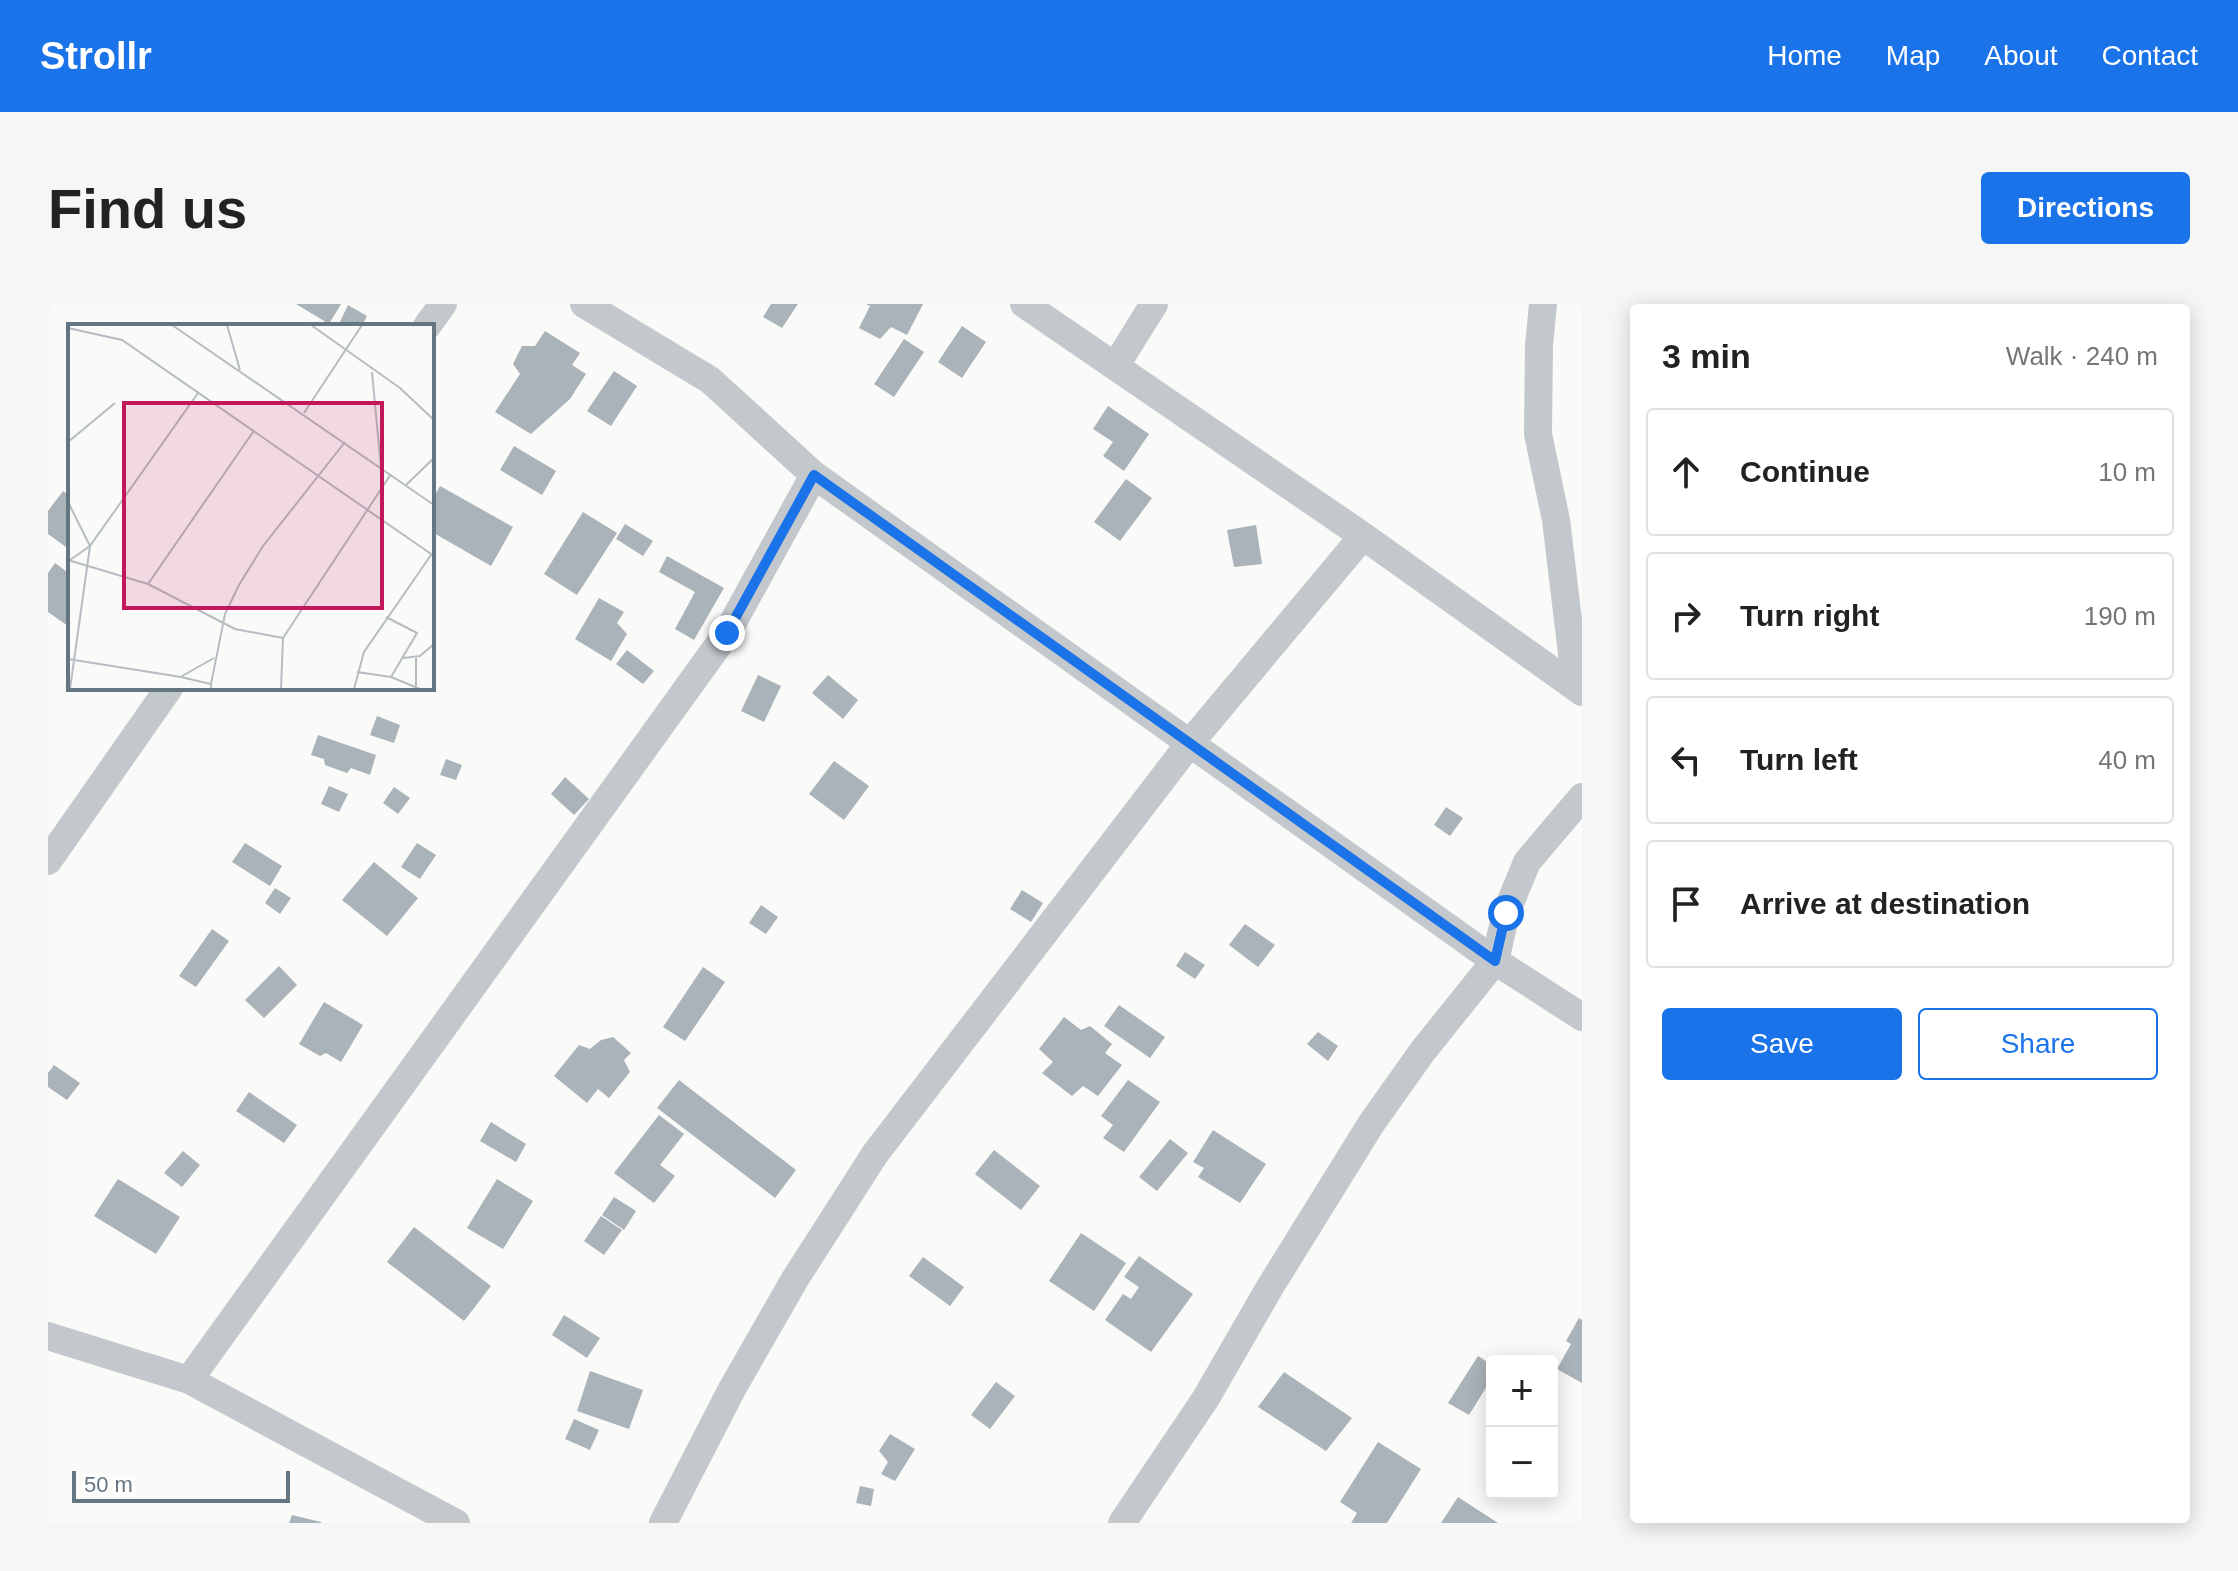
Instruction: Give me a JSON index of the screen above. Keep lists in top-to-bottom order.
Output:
{
  "scale_bar": "50 m",
  "page": {
    "header": "Strollr",
    "nav": [
      "Home",
      "Map",
      "About",
      "Contact"
    ],
    "buttons": [
      "Directions",
      ["Save", "Share"]
    ],
    "title": "Find us",
    "heading": ["3 min", "Walk · 240 m"],
    "list": [
      ["Continue", "10 m"],
      ["Turn right", "190 m"],
      ["Turn left", "40 m"],
      "Arrive at destination"
    ],
    "map_buttons": ["+", "−"],
    "scale": "50 m"
  }
}
